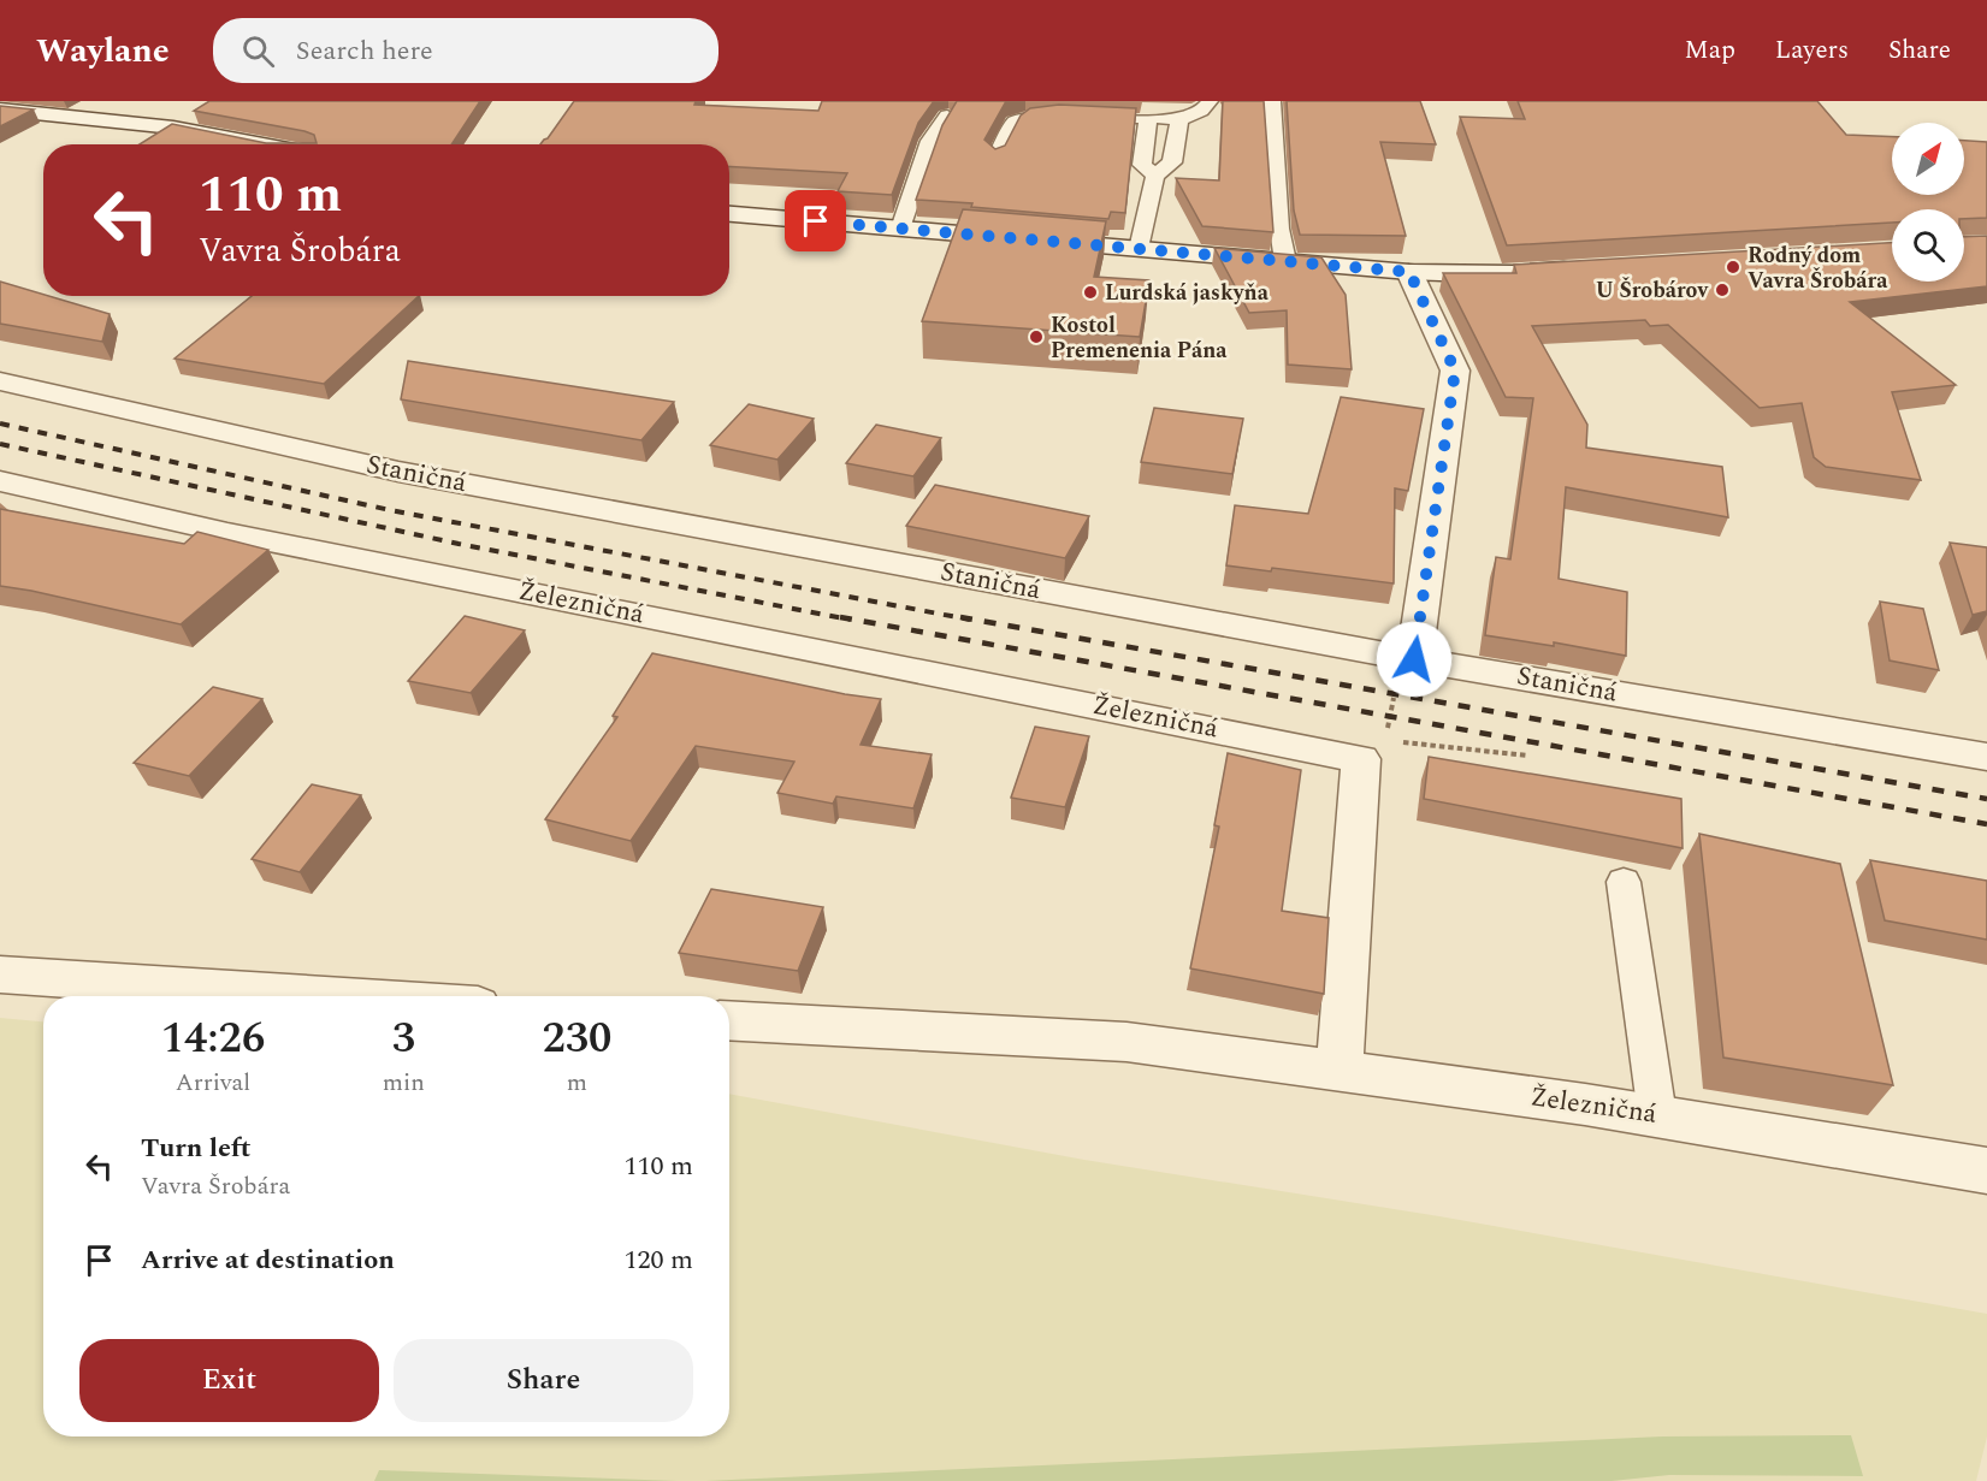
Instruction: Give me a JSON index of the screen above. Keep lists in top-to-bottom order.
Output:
{
  "streets": {
    "street": ["Staničná", "Železničná"]
  },
  "places": [
    "Rodný dom Vavra Šrobára",
    "U Šrobárov",
    "Lurdská jaskyňa",
    "Kostol Premenenia Pána"
  ],
  "north": "top right",
  "page": {
    "header": "Waylane",
    "search": "Search here",
    "nav": ["Map", "Layers", "Share"],
    "turn": ["110 m", "Vavra Šrobára"],
    "eta": [
      "14:26",
      "Arrival",
      "3",
      "min",
      "230",
      "m"
    ],
    "list": [
      {
        "name": "Turn left",
        "note": "Vavra Šrobára",
        "value": "110 m"
      },
      {
        "name": "Arrive at destination",
        "value": "120 m"
      }
    ],
    "buttons": ["Exit", "Share"]
  }
}
